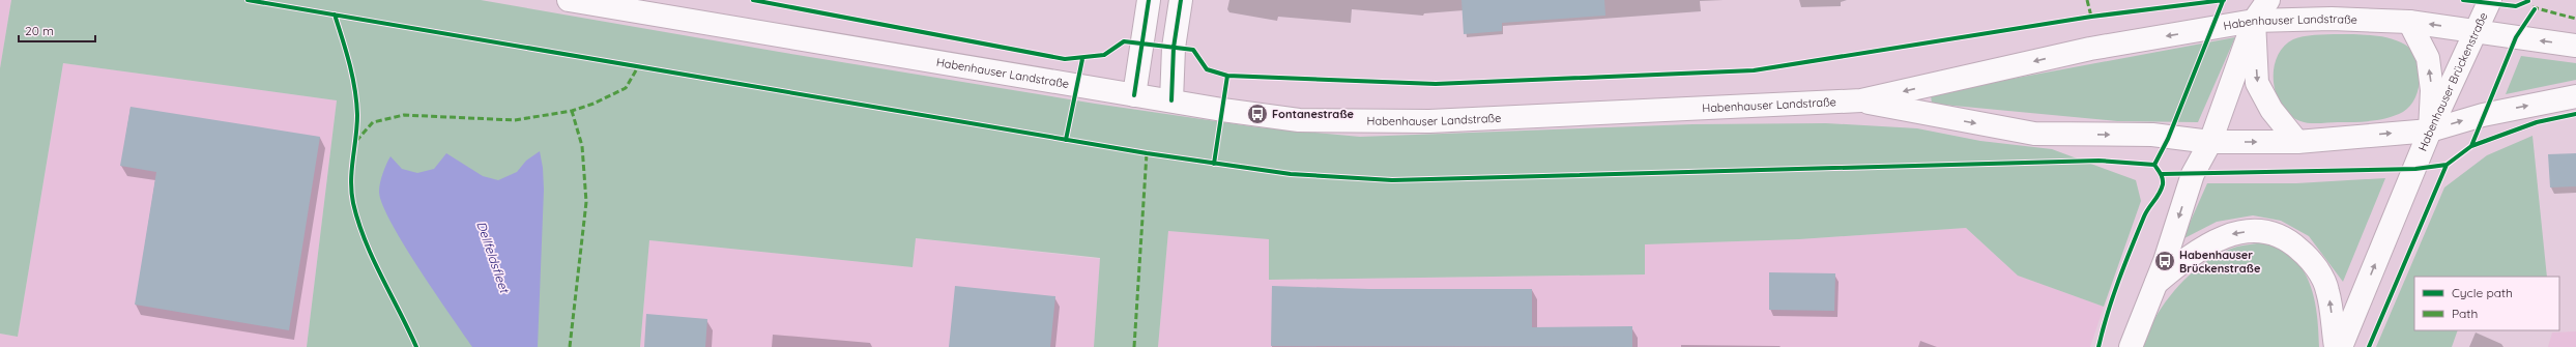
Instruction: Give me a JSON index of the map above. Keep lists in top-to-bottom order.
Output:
{
  "streets": {
    "street": ["Habenhauser Landstraße", "Habenhauser Brückenstraße"]
  },
  "crossings": [
    ["Habenhauser Landstraße", "Habenhauser Brückenstraße"]
  ],
  "water": ["Dellfeldsfleet"],
  "places": {
    "bus stop": ["Fontanestraße", "Habenhauser Brückenstraße"]
  },
  "legend": ["Cycle path", "Path"],
  "scale_bar": "20 m"
}
